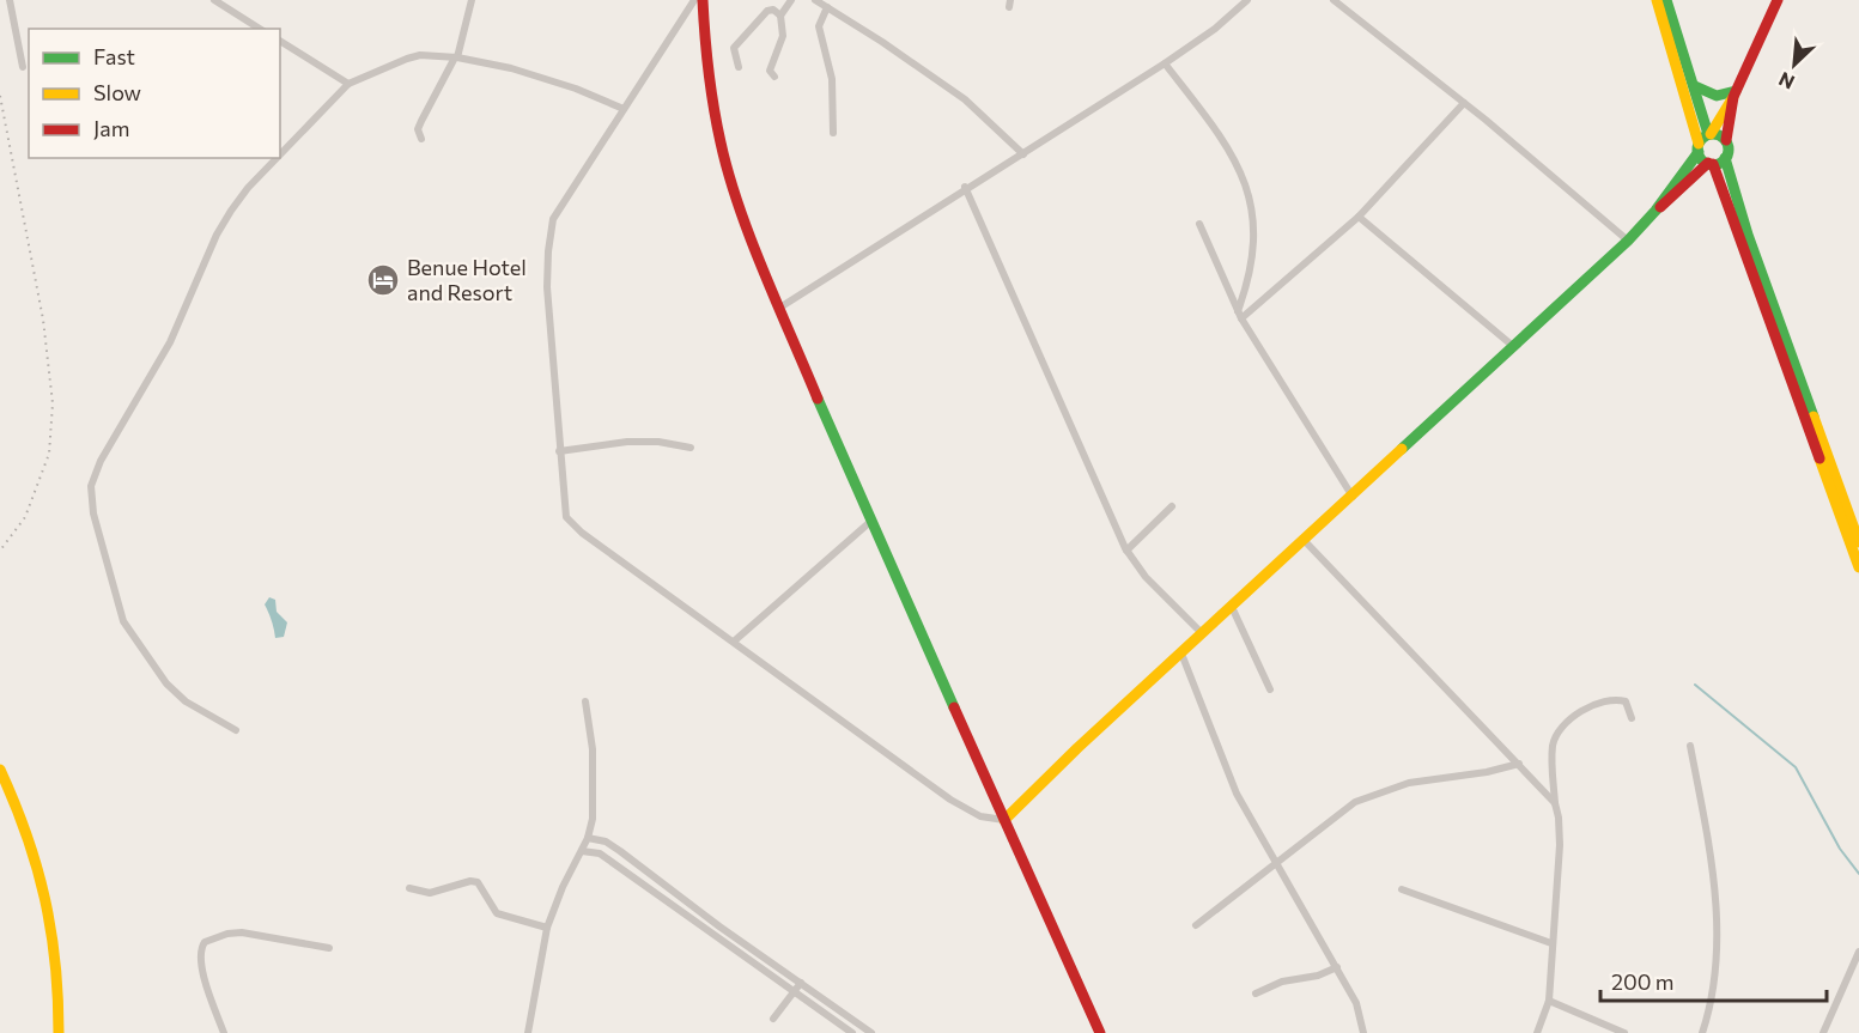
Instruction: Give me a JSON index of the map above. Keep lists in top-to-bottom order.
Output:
{
  "places": {
    "hotel": ["Benue Hotel and Resort"]
  },
  "legend": ["Fast", "Slow", "Jam"],
  "scale_bar": "200 m",
  "north": "bottom left"
}
